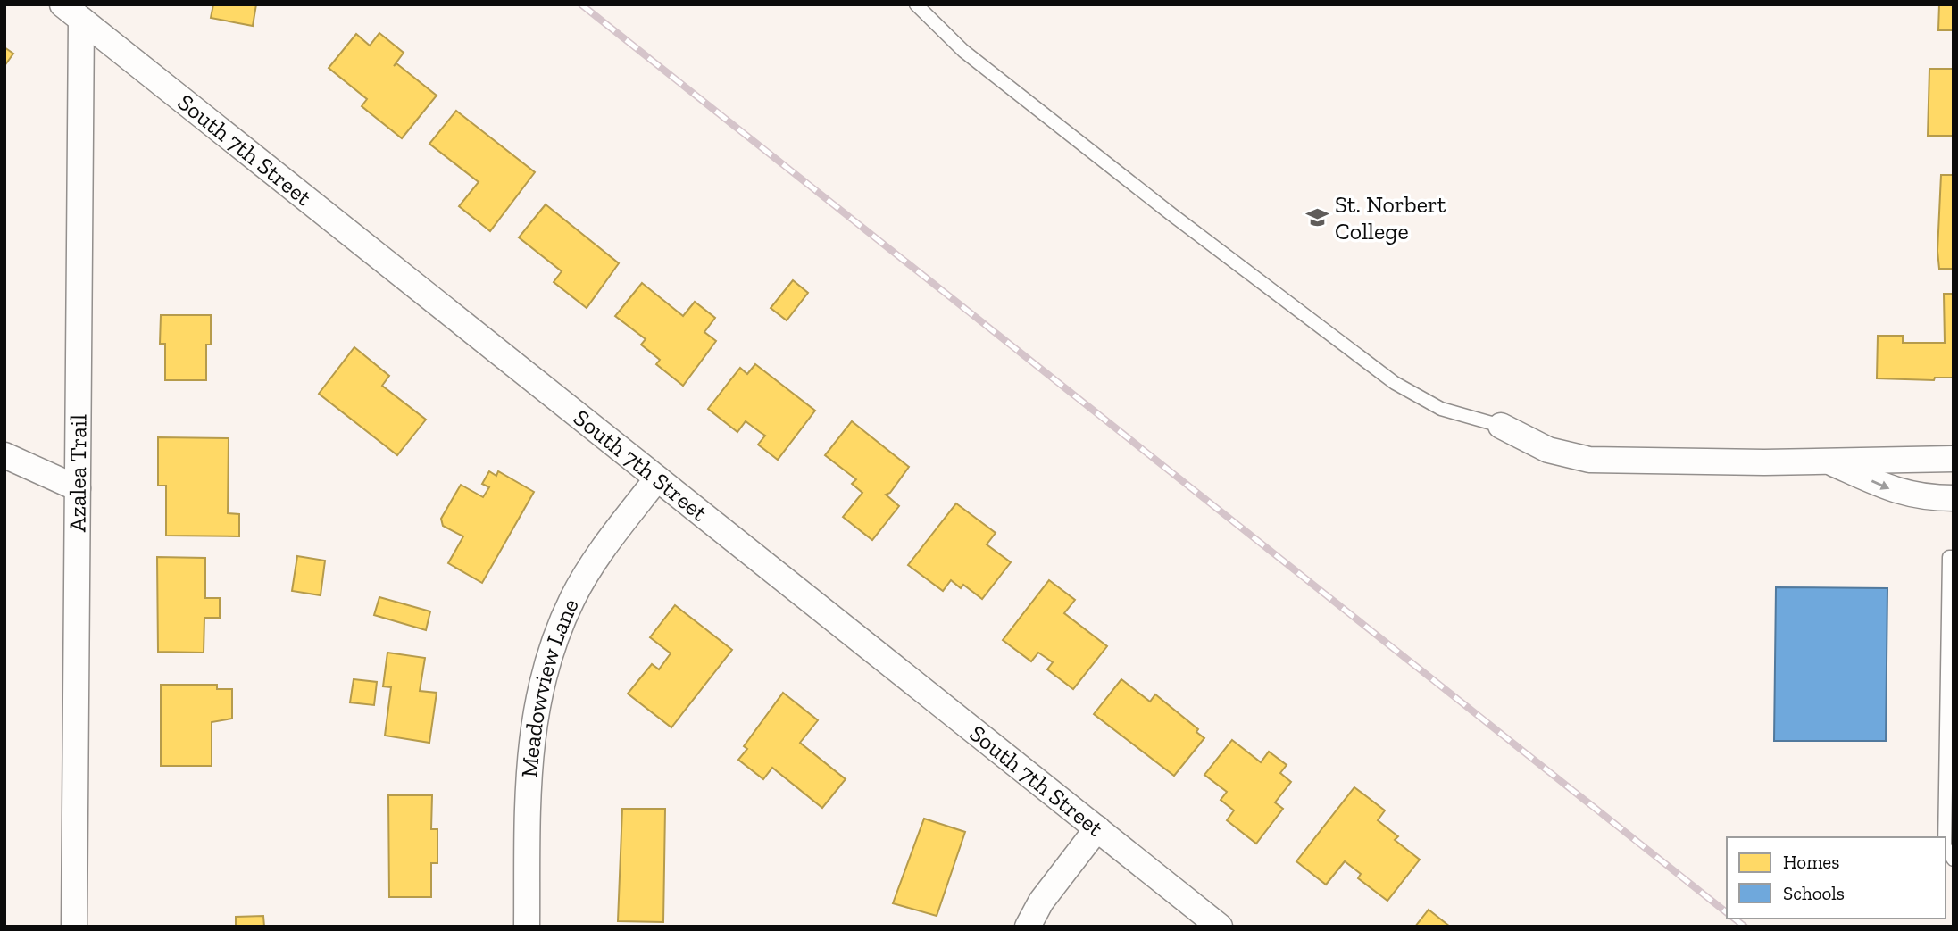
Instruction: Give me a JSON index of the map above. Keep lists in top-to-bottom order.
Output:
{
  "streets": {
    "street": ["South 7th Street", "Azalea Trail", "Meadowview Lane"]
  },
  "crossings": [
    ["South 7th Street", "Azalea Trail"],
    ["South 7th Street", "Meadowview Lane"]
  ],
  "places": {
    "school or university": ["St. Norbert College"]
  },
  "legend": ["Homes", "Schools"]
}
